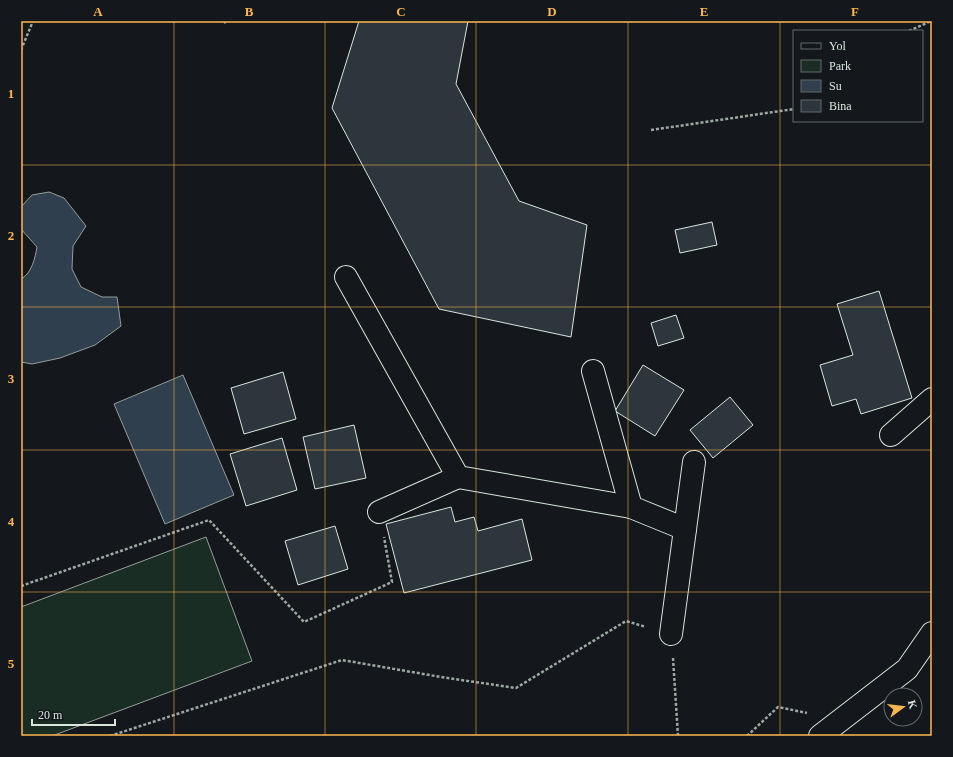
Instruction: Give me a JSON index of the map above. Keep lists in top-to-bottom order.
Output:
{
  "legend": [
    "Yol",
    "Park",
    "Su",
    "Bina"
  ],
  "scale_bar": "20 m",
  "north": "right",
  "grid": {
    "columns": [
      "A",
      "B",
      "C",
      "D",
      "E",
      "F"
    ],
    "rows": [
      "1",
      "2",
      "3",
      "4",
      "5"
    ]
  }
}
